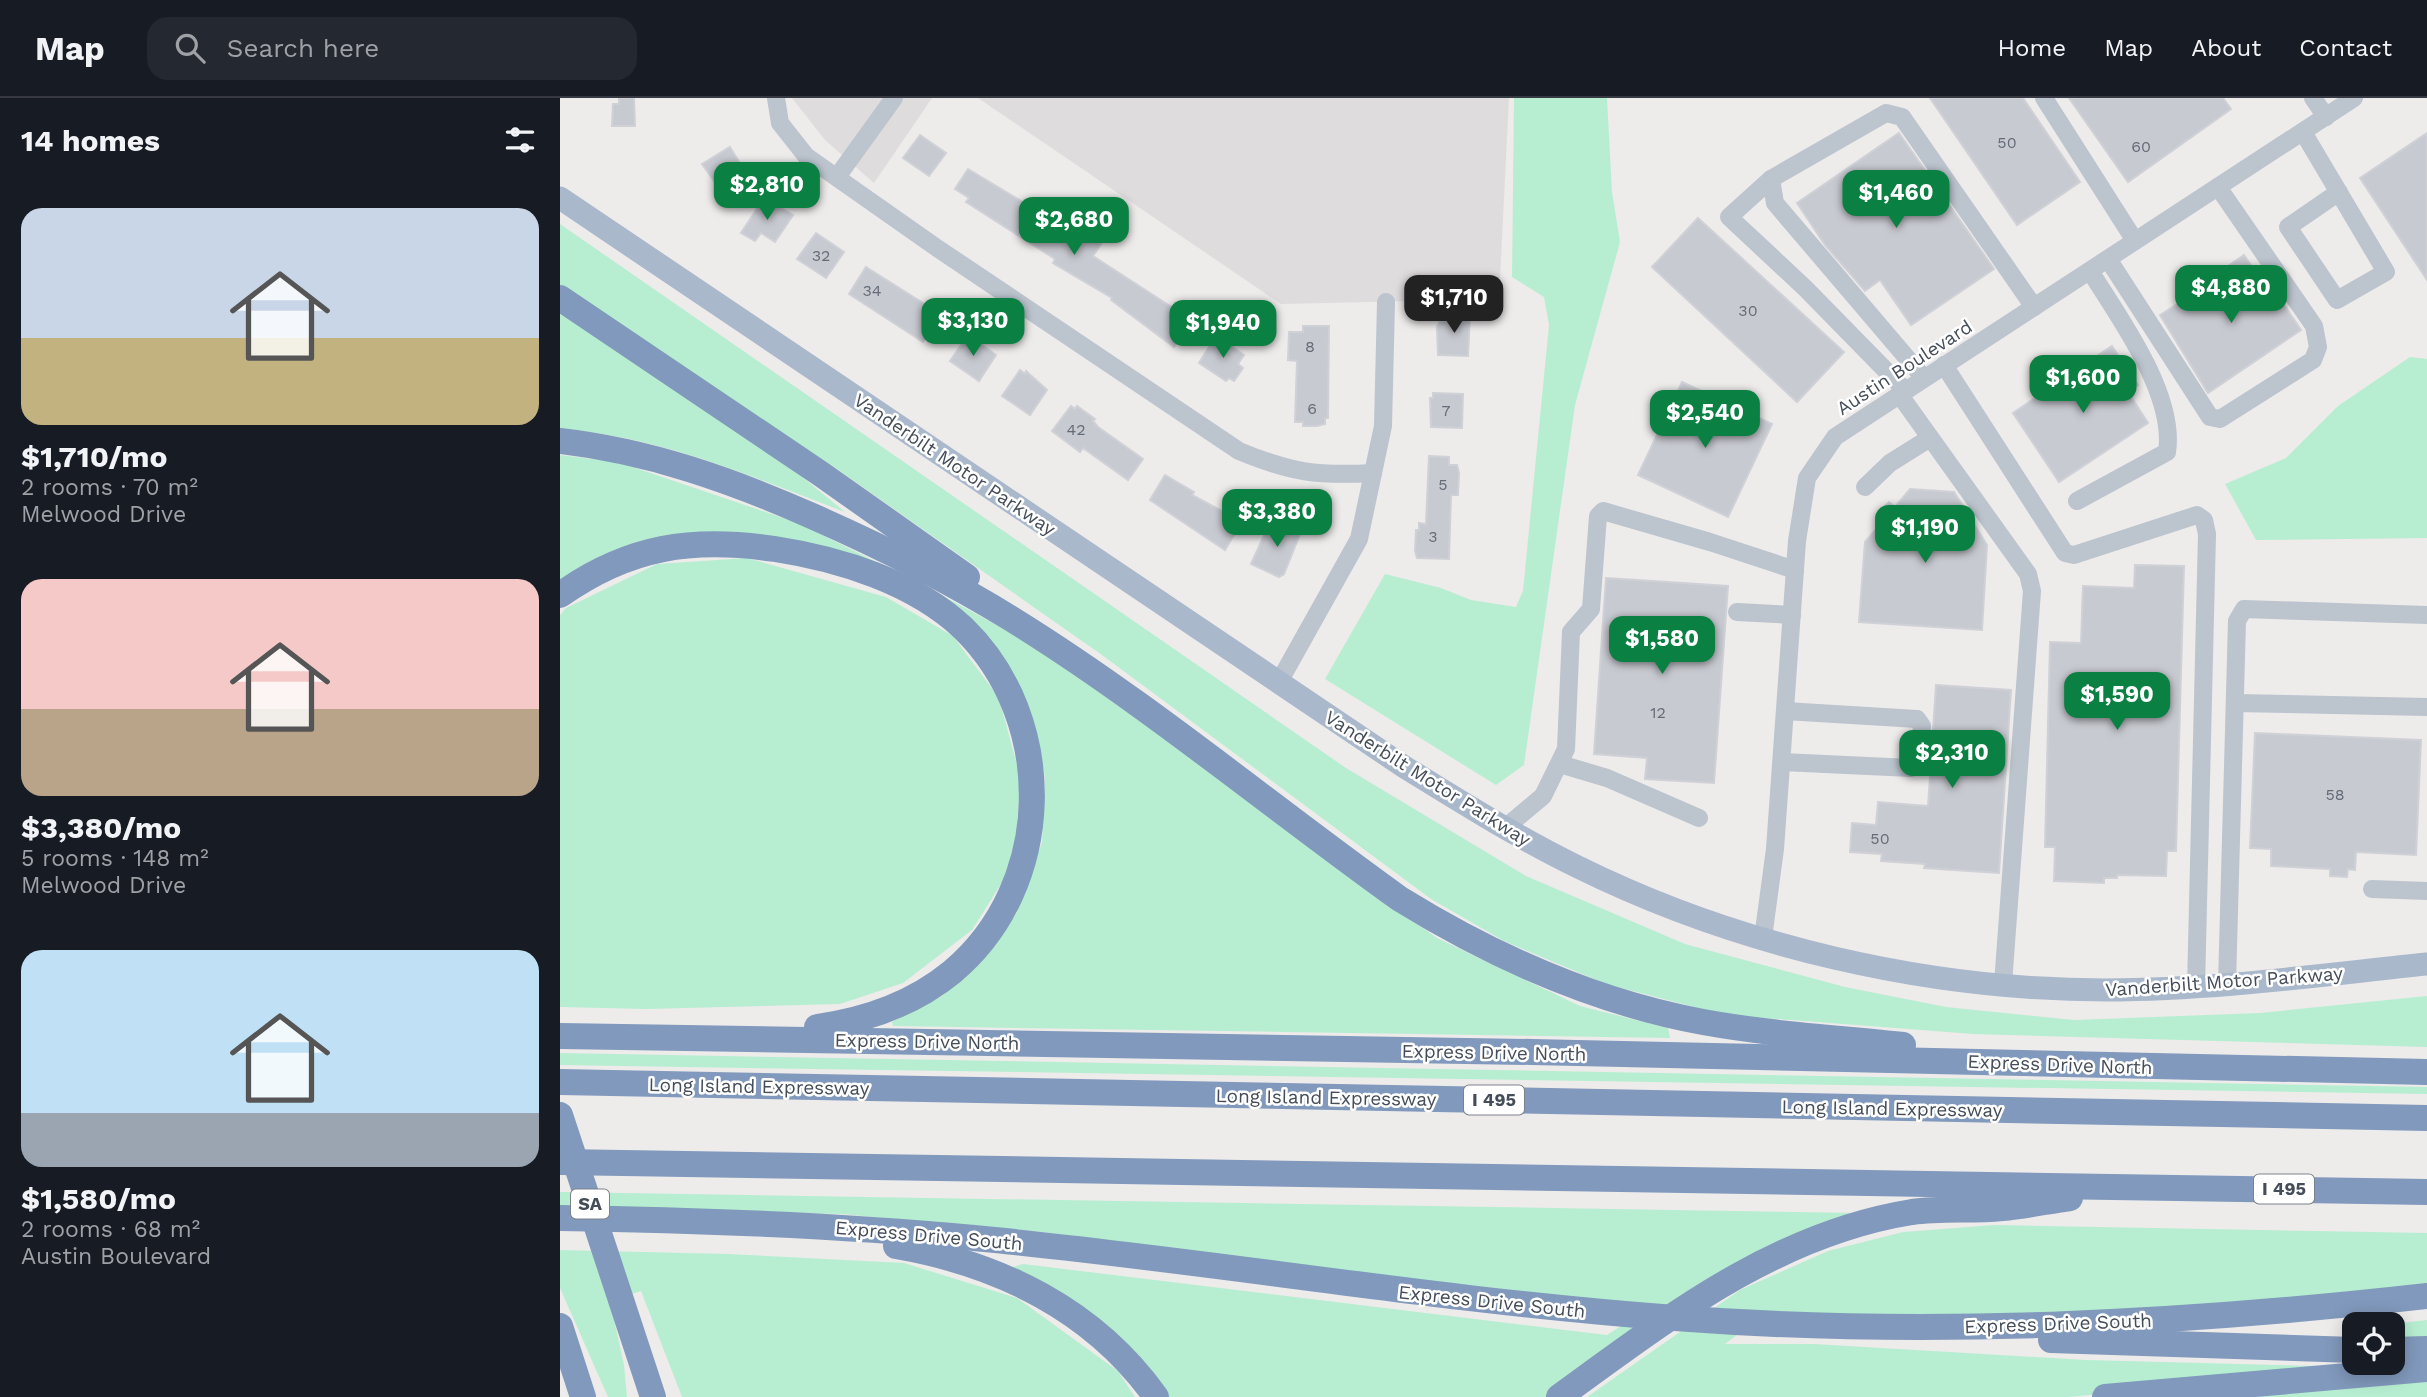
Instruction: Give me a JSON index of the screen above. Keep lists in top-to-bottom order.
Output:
{
  "streets": {
    "highway": [
      "Express Drive North",
      "Long Island Expressway",
      "I 495",
      "SA",
      "Express Drive South"
    ],
    "main road": ["Vanderbilt Motor Parkway"],
    "street": ["Austin Boulevard"]
  },
  "crossings": [
    ["Austin Boulevard", "Vanderbilt Motor Parkway"]
  ],
  "house_numbers": [
    "50",
    "60",
    "32",
    "34",
    "30",
    "8",
    "6",
    "7",
    "42",
    "5",
    "3",
    "12",
    "58",
    "50"
  ],
  "page": {
    "header": "Map",
    "search": "Search here",
    "nav": [
      "Home",
      "Map",
      "About",
      "Contact"
    ],
    "heading": "14 homes",
    "price": [
      "$2,810",
      "$1,460",
      "$2,680",
      "$4,880",
      "$1,710",
      "$3,130",
      "$1,940",
      "$1,600",
      "$2,540",
      "$3,380",
      "$1,190",
      "$1,580",
      "$1,590",
      "$2,310"
    ],
    "list": [
      {
        "name": "$1,710/mo",
        "note": "2 rooms · 70 m² · Melwood Drive"
      },
      {
        "name": "$3,380/mo",
        "note": "5 rooms · 148 m² · Melwood Drive"
      },
      {
        "name": "$1,580/mo",
        "note": "2 rooms · 68 m² · Austin Boulevard"
      }
    ]
  }
}
